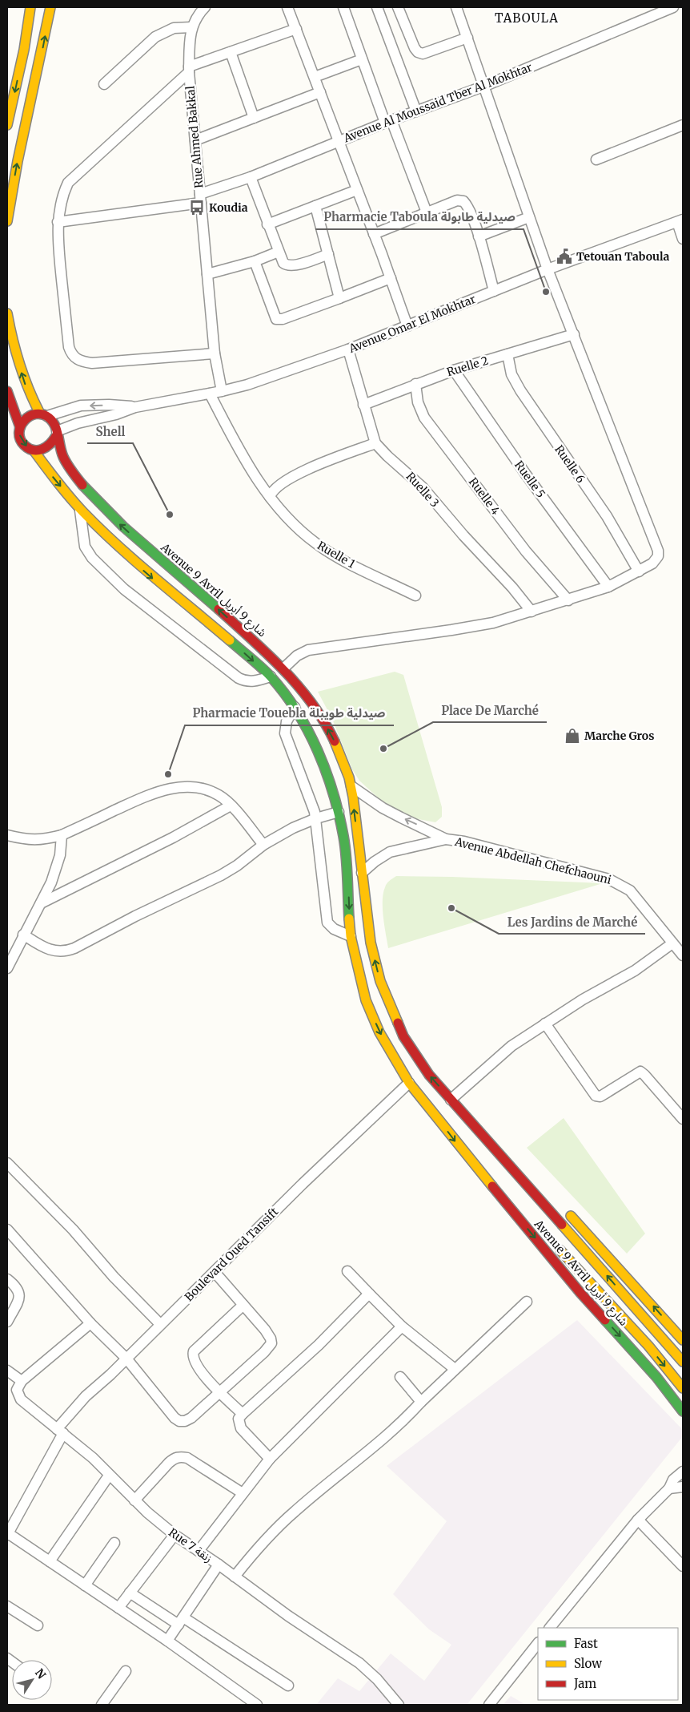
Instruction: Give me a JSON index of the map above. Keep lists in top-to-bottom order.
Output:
{
  "streets": {
    "highway": ["Avenue 9 Avril شارع 9 أبريل"],
    "street": [
      "Avenue Al Moussaid Tber Al Mokhtar",
      "Rue Ahmed Bakkal",
      "Avenue Omar El Mokhtar",
      "Ruelle 2",
      "Ruelle 6",
      "Ruelle 5",
      "Ruelle 3",
      "Ruelle 4",
      "Ruelle 1",
      "Avenue Abdellah Chefchaouni",
      "Boulevard Oued Tansift",
      "Rue 7 زنقة"
    ]
  },
  "crossings": [
    ["Avenue Al Moussaid Tber Al Mokhtar", "Rue Ahmed Bakkal"],
    ["Rue Ahmed Bakkal", "Avenue Omar El Mokhtar"],
    ["Avenue Omar El Mokhtar", "Ruelle 3"],
    ["Avenue Omar El Mokhtar", "Ruelle 1"],
    ["Avenue Omar El Mokhtar", "Avenue 9 Avril شارع 9 أبريل"],
    ["Ruelle 2", "Ruelle 6"],
    ["Ruelle 2", "Ruelle 5"],
    ["Ruelle 2", "Ruelle 3"],
    ["Ruelle 2", "Ruelle 4"],
    ["Avenue 9 Avril شارع 9 أبريل", "Avenue Abdellah Chefchaouni"],
    ["Avenue 9 Avril شارع 9 أبريل", "Boulevard Oued Tansift"],
    ["Boulevard Oued Tansift", "Rue 7 زنقة"]
  ],
  "districts": ["TABOULA"],
  "places": {
    "bus stop": ["Koudia"],
    "public building": ["Tetouan Taboula"],
    "other": [
      "Pharmacie Taboula صيدلية طابولة",
      "Shell",
      "Place De Marché",
      "Pharmacie Touebla صيدلية طويبلة",
      "Les Jardins de Marché"
    ],
    "shop": ["Marche Gros"]
  },
  "legend": ["Fast", "Slow", "Jam"],
  "north": "top right"
}
